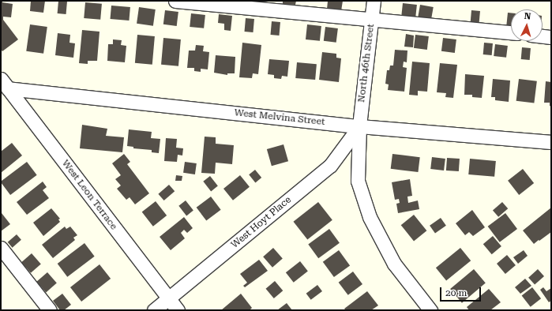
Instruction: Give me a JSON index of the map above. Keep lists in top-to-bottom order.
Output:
{
  "streets": {
    "street": [
      "North 46th Street",
      "West Melvina Street",
      "West Leon Terrace",
      "West Hoyt Place"
    ]
  },
  "crossings": [
    ["North 46th Street", "West Melvina Street"],
    ["North 46th Street", "West Hoyt Place"],
    ["West Melvina Street", "West Leon Terrace"],
    ["West Melvina Street", "West Hoyt Place"],
    ["West Leon Terrace", "West Hoyt Place"]
  ],
  "scale_bar": "20 m",
  "north": "top"
}
